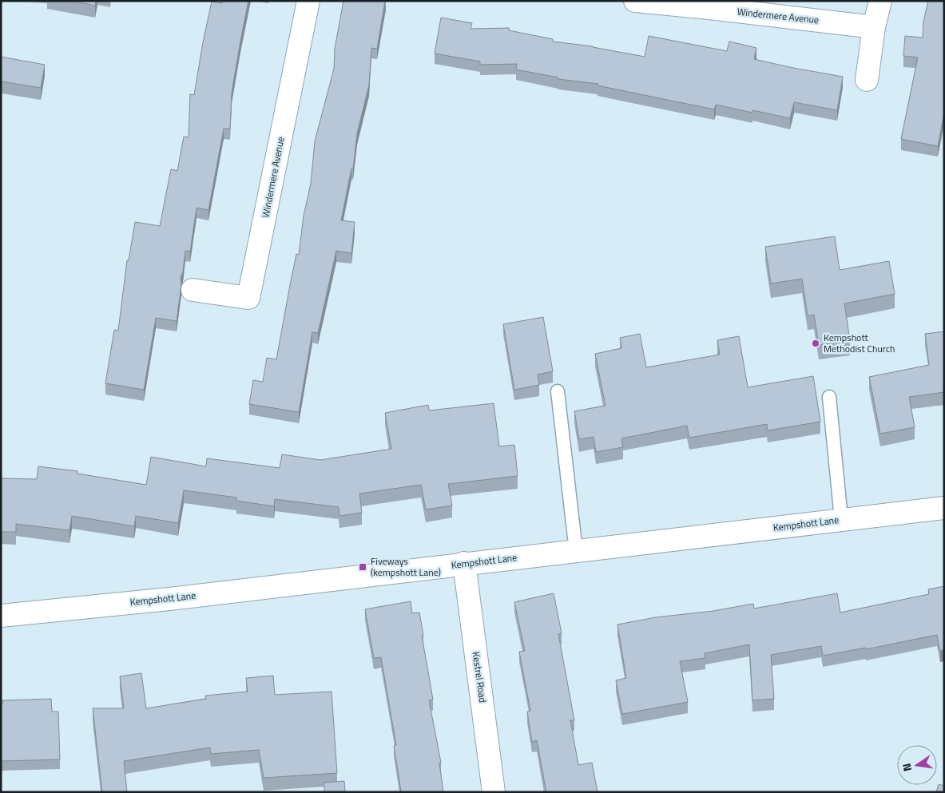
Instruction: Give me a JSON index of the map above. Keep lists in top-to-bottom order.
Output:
{
  "streets": {
    "street": ["Windermere Avenue", "Kempshott Lane", "Kestrel Road"]
  },
  "crossings": [
    ["Kempshott Lane", "Kestrel Road"]
  ],
  "places": {
    "other": ["Kempshott Methodist Church"],
    "transit": ["Fiveways (kempshott Lane)"]
  },
  "north": "left"
}
